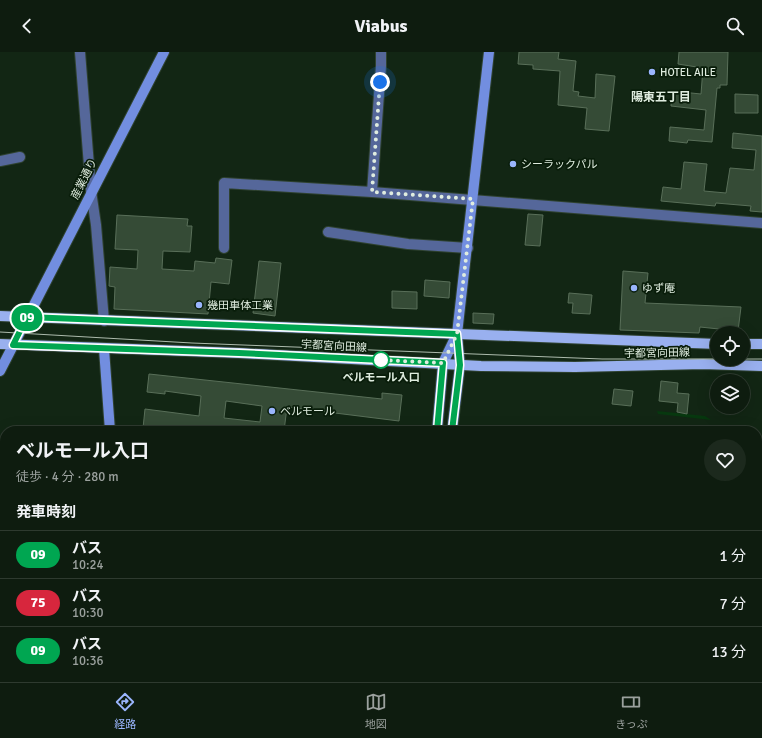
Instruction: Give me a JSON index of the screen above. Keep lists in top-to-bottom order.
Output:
{
  "streets": {
    "main road": ["宇都宮向田線"],
    "street": ["産業通り"]
  },
  "crossings": [
    ["産業通り", "宇都宮向田線"]
  ],
  "districts": ["陽東五丁目"],
  "places": [
    "HOTEL AILE",
    "シーラックパル",
    "ゆず庵",
    "幾田車体工業",
    "ベルモール入口",
    "ベルモール"
  ],
  "lines": ["bus line 09"],
  "page": {
    "header": "Viabus",
    "on_map": "09",
    "heading": [
      ["ベルモール入口", "徒歩 · 4 分 · 280 m"],
      "発車時刻"
    ],
    "list": [
      {
        "mark": "09",
        "name": "バス",
        "note": "10:24",
        "value": "1 分"
      },
      {
        "mark": "75",
        "name": "バス",
        "note": "10:30",
        "value": "7 分"
      },
      {
        "mark": "09",
        "name": "バス",
        "note": "10:36",
        "value": "13 分"
      }
    ],
    "tabs": ["経路", "地図", "きっぷ"]
  }
}
